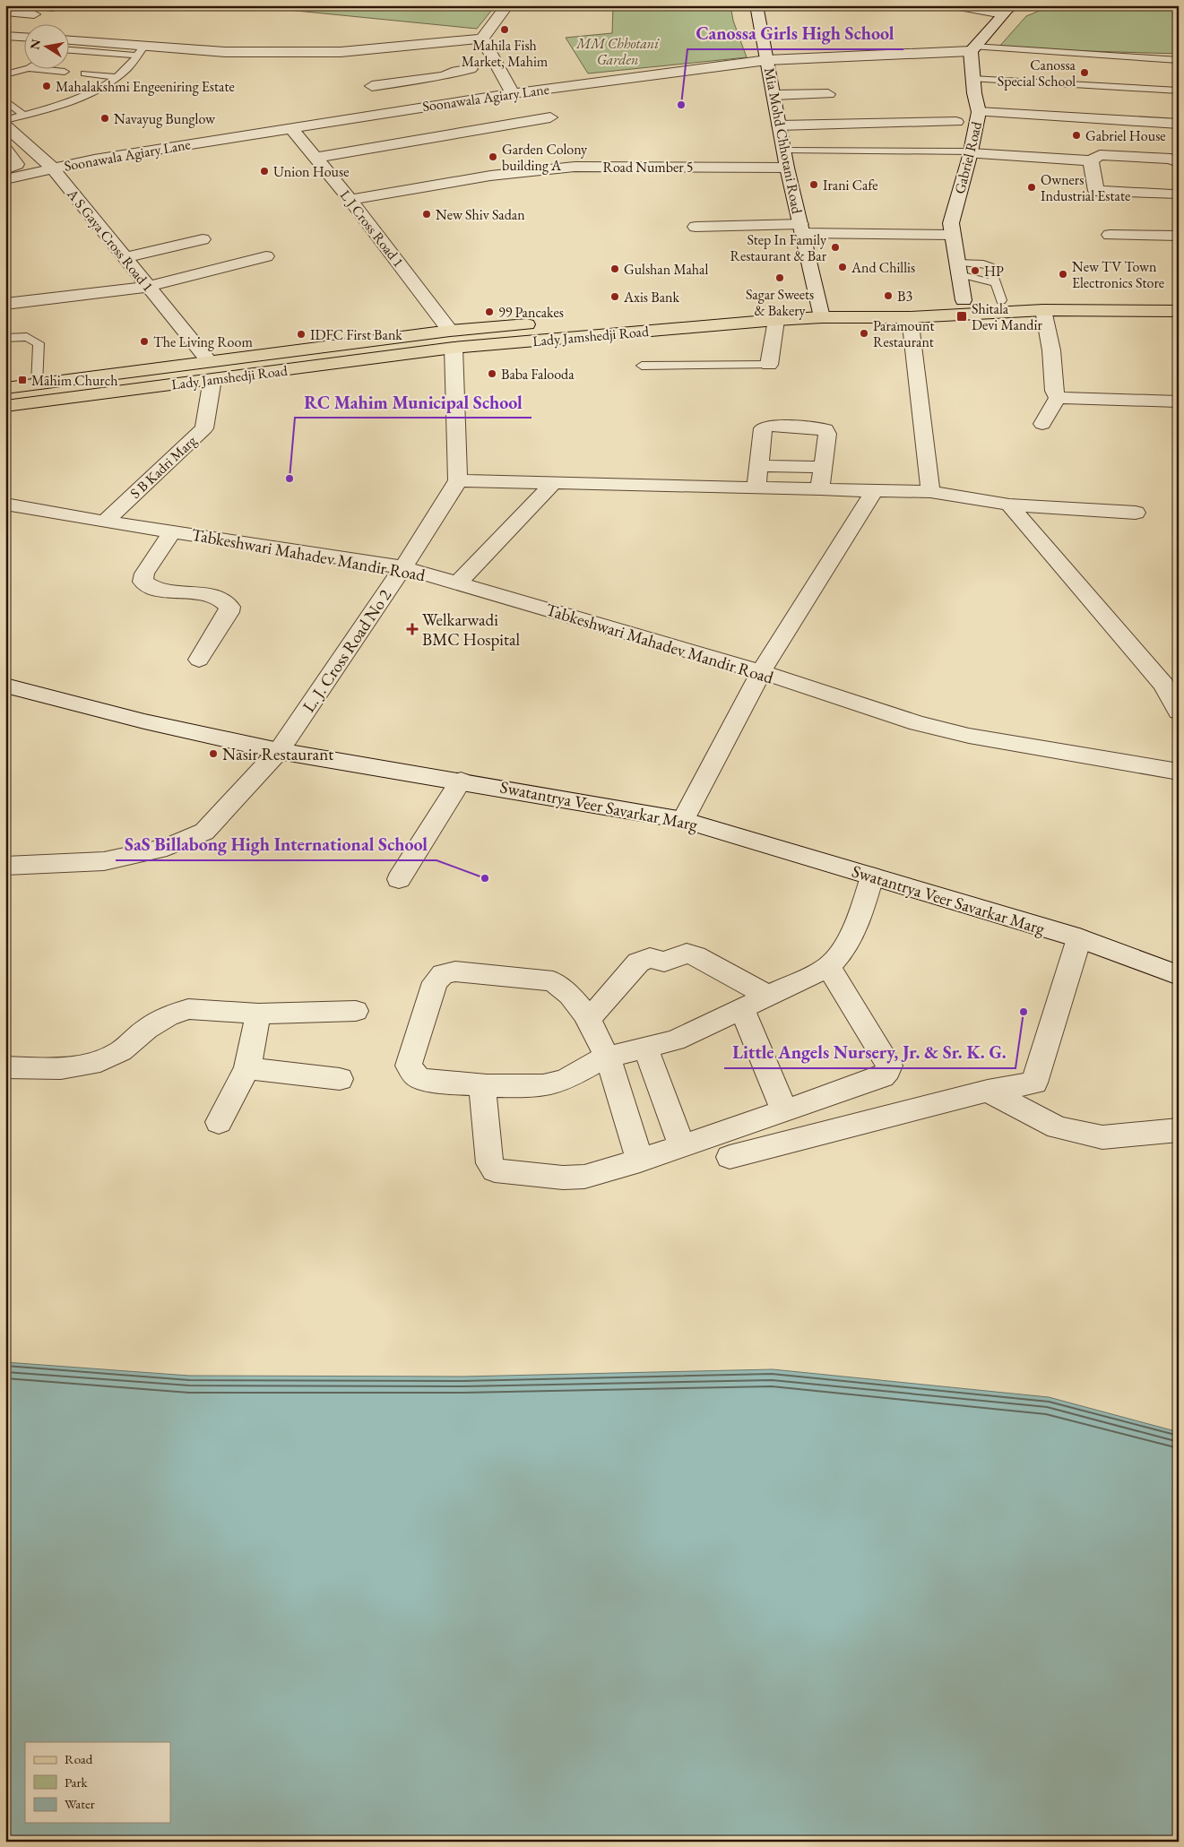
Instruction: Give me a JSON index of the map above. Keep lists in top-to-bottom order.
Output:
{
  "streets": {
    "main road": ["Lady Jamshedji Road"],
    "street": [
      "Soonawala Agiary Lane",
      "Mia Mohd Chhotani Road",
      "Gabriel Road",
      "Road Number 5",
      "L J Cross Road 1",
      "A S Gaya Cross Road 1",
      "S B Kadri Marg",
      "Tabkeshwari Mahadev Mandir Road",
      "L. J. Cross Road No 2",
      "Swatantrya Veer Savarkar Marg"
    ]
  },
  "crossings": [
    ["Soonawala Agiary Lane", "Mia Mohd Chhotani Road"],
    ["Soonawala Agiary Lane", "Gabriel Road"],
    ["Soonawala Agiary Lane", "L J Cross Road 1"],
    ["Soonawala Agiary Lane", "A S Gaya Cross Road 1"],
    ["Mia Mohd Chhotani Road", "Road Number 5"],
    ["Mia Mohd Chhotani Road", "Lady Jamshedji Road"],
    ["Road Number 5", "L J Cross Road 1"],
    ["L J Cross Road 1", "Lady Jamshedji Road"],
    ["A S Gaya Cross Road 1", "Lady Jamshedji Road"],
    ["A S Gaya Cross Road 1", "S B Kadri Marg"],
    ["Lady Jamshedji Road", "S B Kadri Marg"],
    ["S B Kadri Marg", "Tabkeshwari Mahadev Mandir Road"],
    ["Tabkeshwari Mahadev Mandir Road", "L. J. Cross Road No 2"],
    ["L. J. Cross Road No 2", "Swatantrya Veer Savarkar Marg"]
  ],
  "parks": ["MM Chhotani Garden"],
  "places": {
    "other": [
      "Mahila Fish Market, Mahim",
      "Canossa Special School",
      "Mahalakshmi Engeeniring Estate",
      "Canossa Girls High School",
      "Navayug Bunglow",
      "Gabriel House",
      "Garden Colony building A",
      "Union House",
      "Irani Cafe",
      "Owners Industrial Estate",
      "New Shiv Sadan",
      "Step In Family Restaurant & Bar",
      "And Chillis",
      "Gulshan Mahal",
      "HP",
      "New TV Town Electronics Store",
      "Sagar Sweets & Bakery",
      "B3",
      "Axis Bank",
      "99 Pancakes",
      "Paramount Restaurant",
      "IDFC First Bank",
      "The Living Room",
      "Baba Falooda",
      "RC Mahim Municipal School",
      "Nasir Restaurant",
      "SaS Billabong High International School",
      "Little Angels Nursery, Jr. & Sr. K. G."
    ],
    "transit": ["Shitala Devi Mandir", "Mahim Church"],
    "health": ["Welkarwadi BMC Hospital"]
  },
  "legend": ["Road", "Park", "Water"],
  "north": "left"
}
